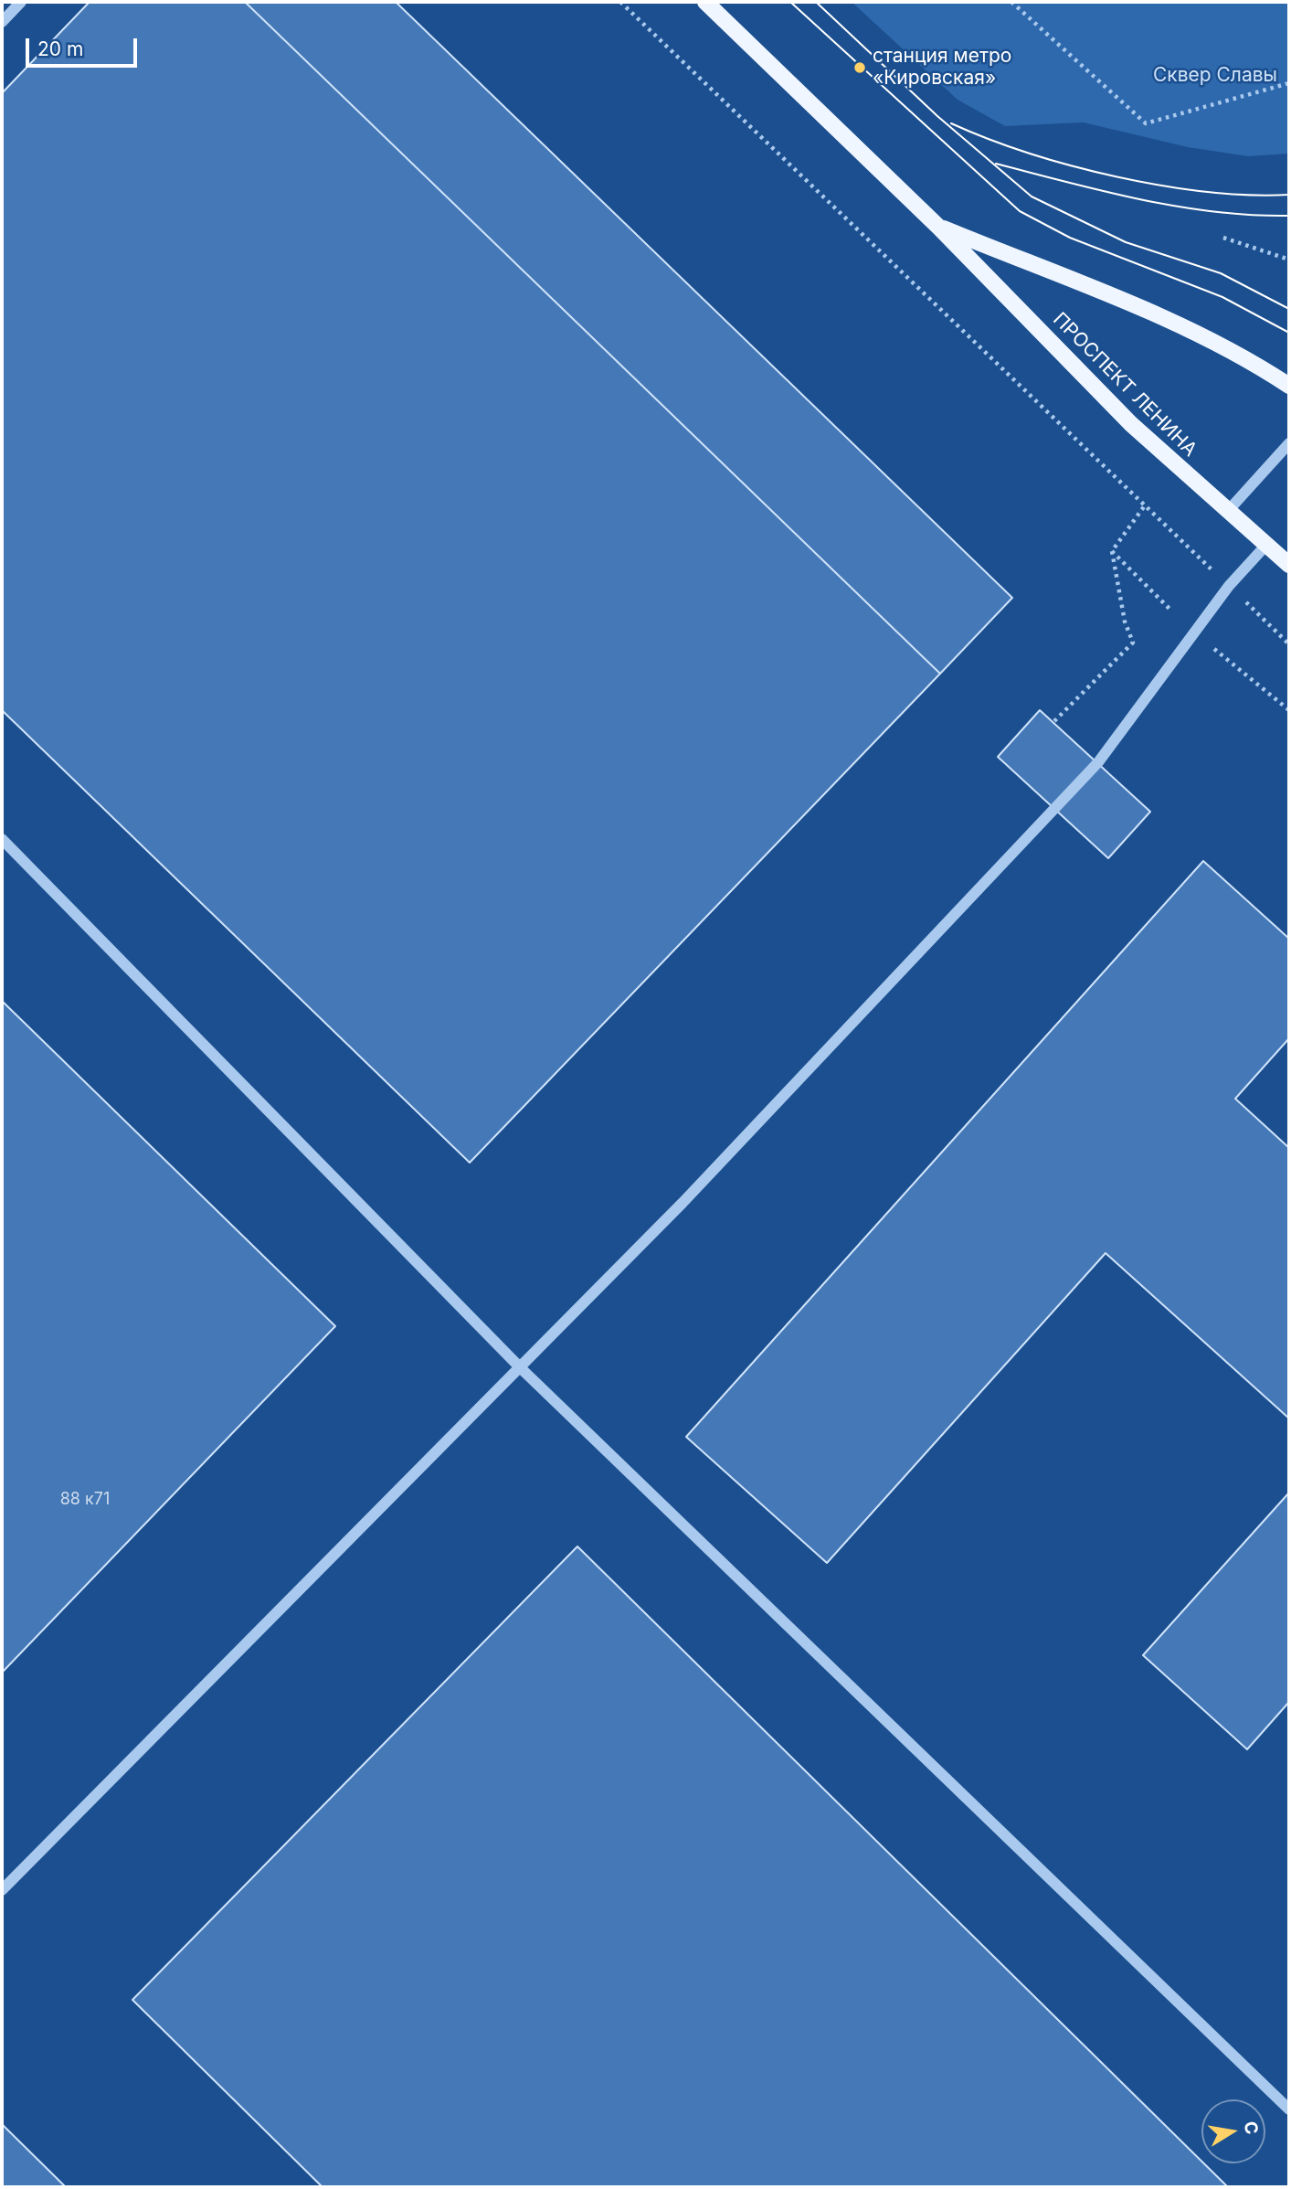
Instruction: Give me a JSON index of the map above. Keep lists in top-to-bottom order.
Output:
{
  "streets": {
    "main road": ["ПРОСПЕКТ ЛЕНИНА"]
  },
  "parks": ["Сквер Славы"],
  "places": ["станция метро «Кировская»"],
  "house_numbers": ["88 к71"],
  "scale_bar": "20 m",
  "north": "right"
}
